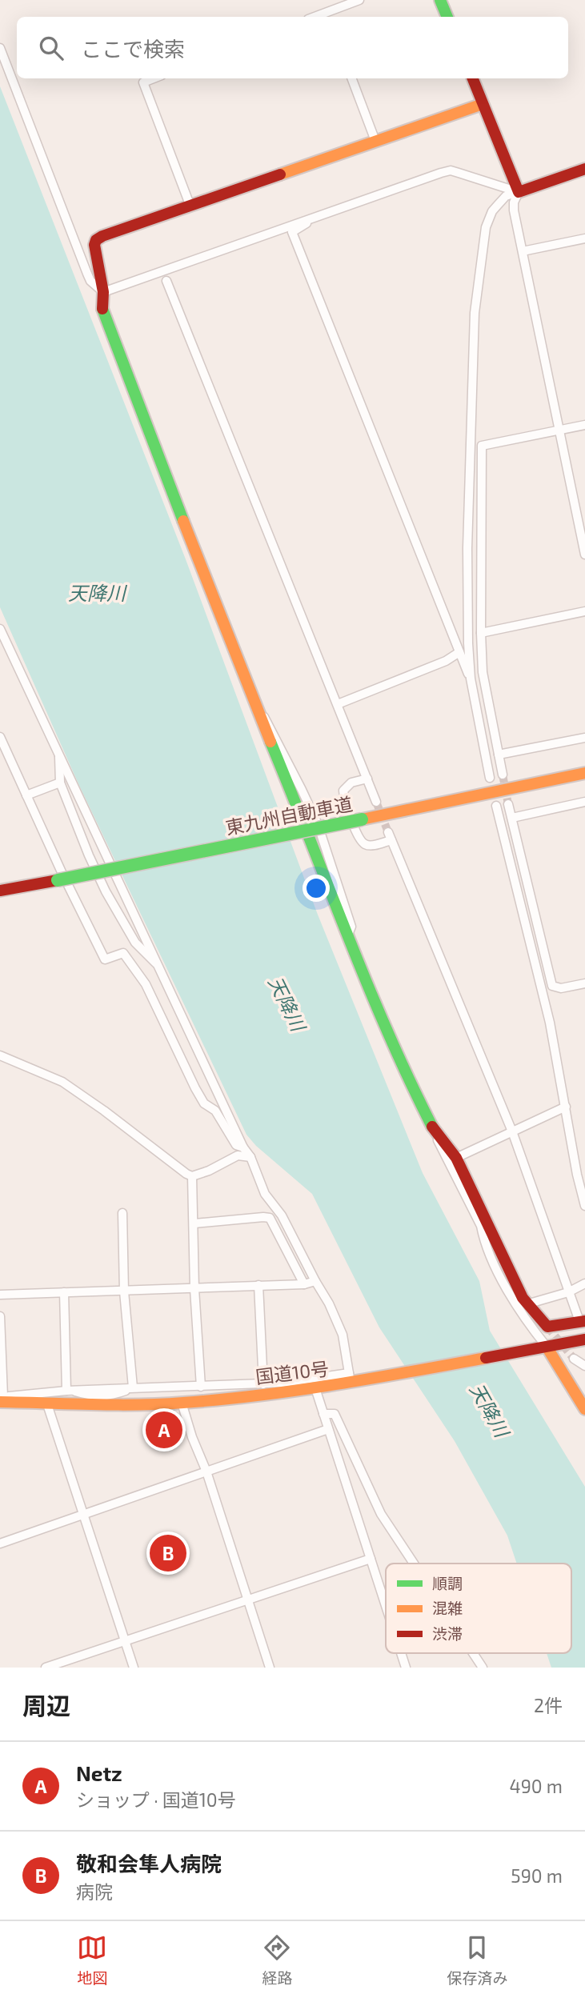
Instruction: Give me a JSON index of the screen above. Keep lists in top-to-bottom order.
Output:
{
  "streets": {
    "main road": ["東九州自動車道", "国道10号"]
  },
  "water": ["天降川"],
  "legend": ["順調", "混雑", "渋滞"],
  "page": {
    "search": "ここで検索",
    "pins": ["A", "B"],
    "heading": ["周辺", "2件"],
    "list": [
      {
        "mark": "A",
        "name": "Netz",
        "note": "ショップ · 国道10号",
        "value": "490 m"
      },
      {
        "mark": "B",
        "name": "敬和会隼人病院",
        "note": "病院",
        "value": "590 m"
      }
    ],
    "nav": ["地図", "経路", "保存済み"]
  }
}
